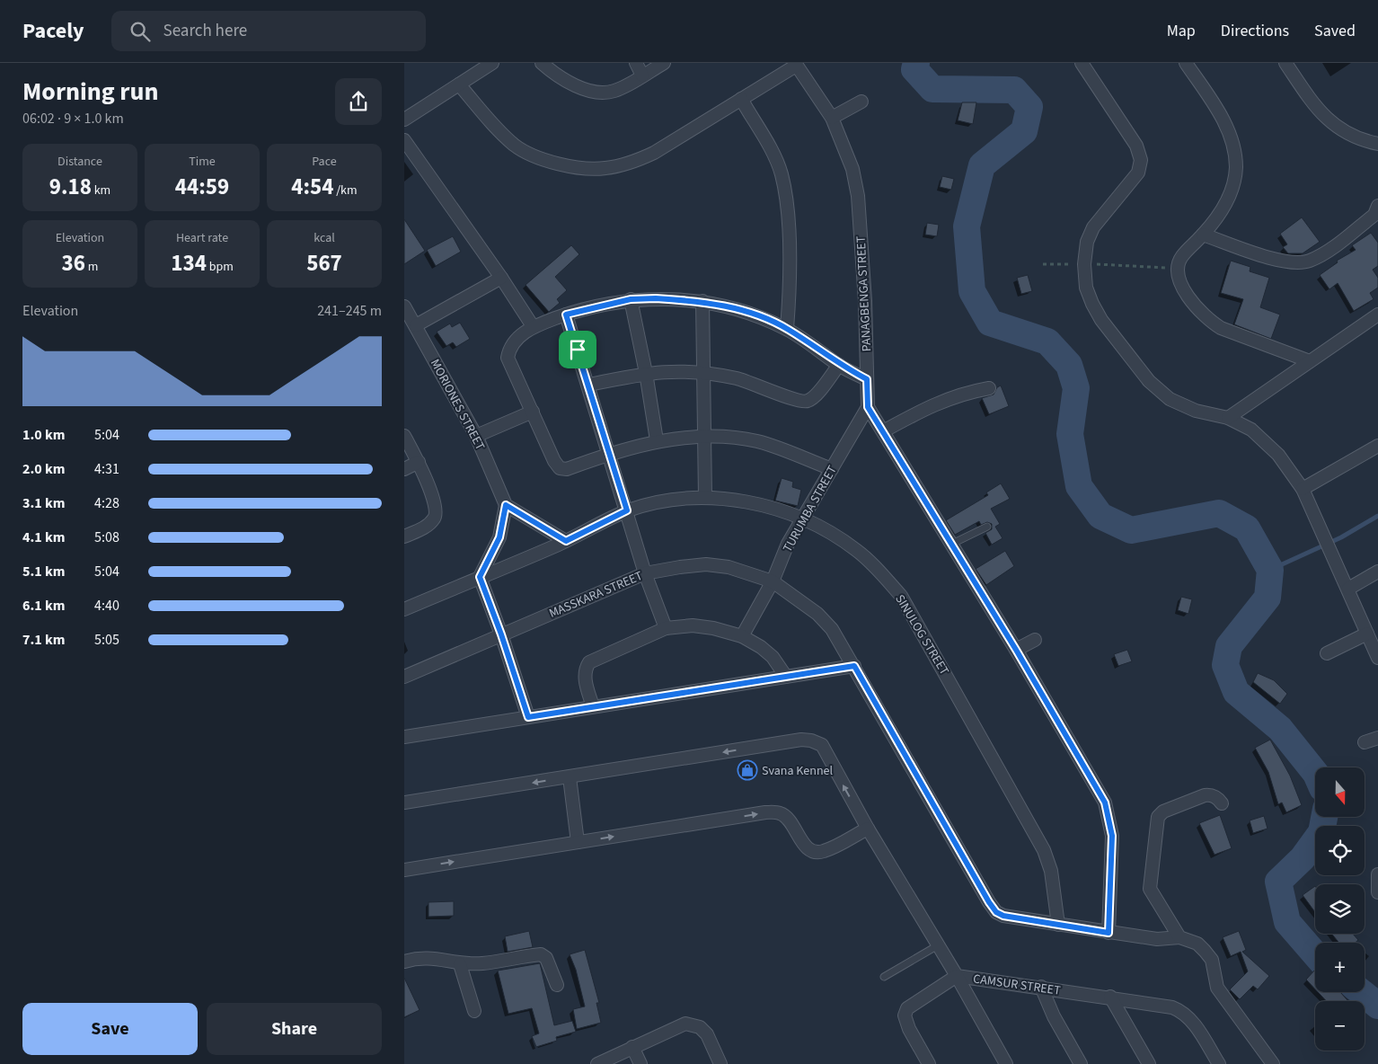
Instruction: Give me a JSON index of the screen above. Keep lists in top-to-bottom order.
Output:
{
  "streets": {
    "street": [
      "PANAGBENGA STREET",
      "MORIONES STREET",
      "TURUMBA STREET",
      "MASSKARA STREET",
      "SINULOG STREET",
      "CAMSUR STREET"
    ]
  },
  "crossings": [
    ["PANAGBENGA STREET", "TURUMBA STREET"],
    ["TURUMBA STREET", "MASSKARA STREET"],
    ["TURUMBA STREET", "SINULOG STREET"],
    ["MASSKARA STREET", "SINULOG STREET"]
  ],
  "places": {
    "shop": ["Svana Kennel"]
  },
  "north": "bottom",
  "page": {
    "header": "Pacely",
    "search": "Search here",
    "nav": ["Map", "Directions", "Saved"],
    "heading": ["Morning run", "06:02 · 9 × 1.0 km"],
    "stats": [
      ["Distance", "9.18 km"],
      ["Time", "44:59"],
      ["Pace", "4:54 /km"],
      ["Elevation", "36 m"],
      ["Heart rate", "134 bpm"],
      ["kcal", "567"]
    ],
    "chart": ["Elevation", "241–245 m"],
    "list": [
      {
        "name": "1.0 km",
        "note": "5:04"
      },
      {
        "name": "2.0 km",
        "note": "4:31"
      },
      {
        "name": "3.1 km",
        "note": "4:28"
      },
      {
        "name": "4.1 km",
        "note": "5:08"
      },
      {
        "name": "5.1 km",
        "note": "5:04"
      },
      {
        "name": "6.1 km",
        "note": "4:40"
      },
      {
        "name": "7.1 km",
        "note": "5:05"
      }
    ],
    "map_buttons": ["+", "−"],
    "buttons": ["Save", "Share"]
  }
}
